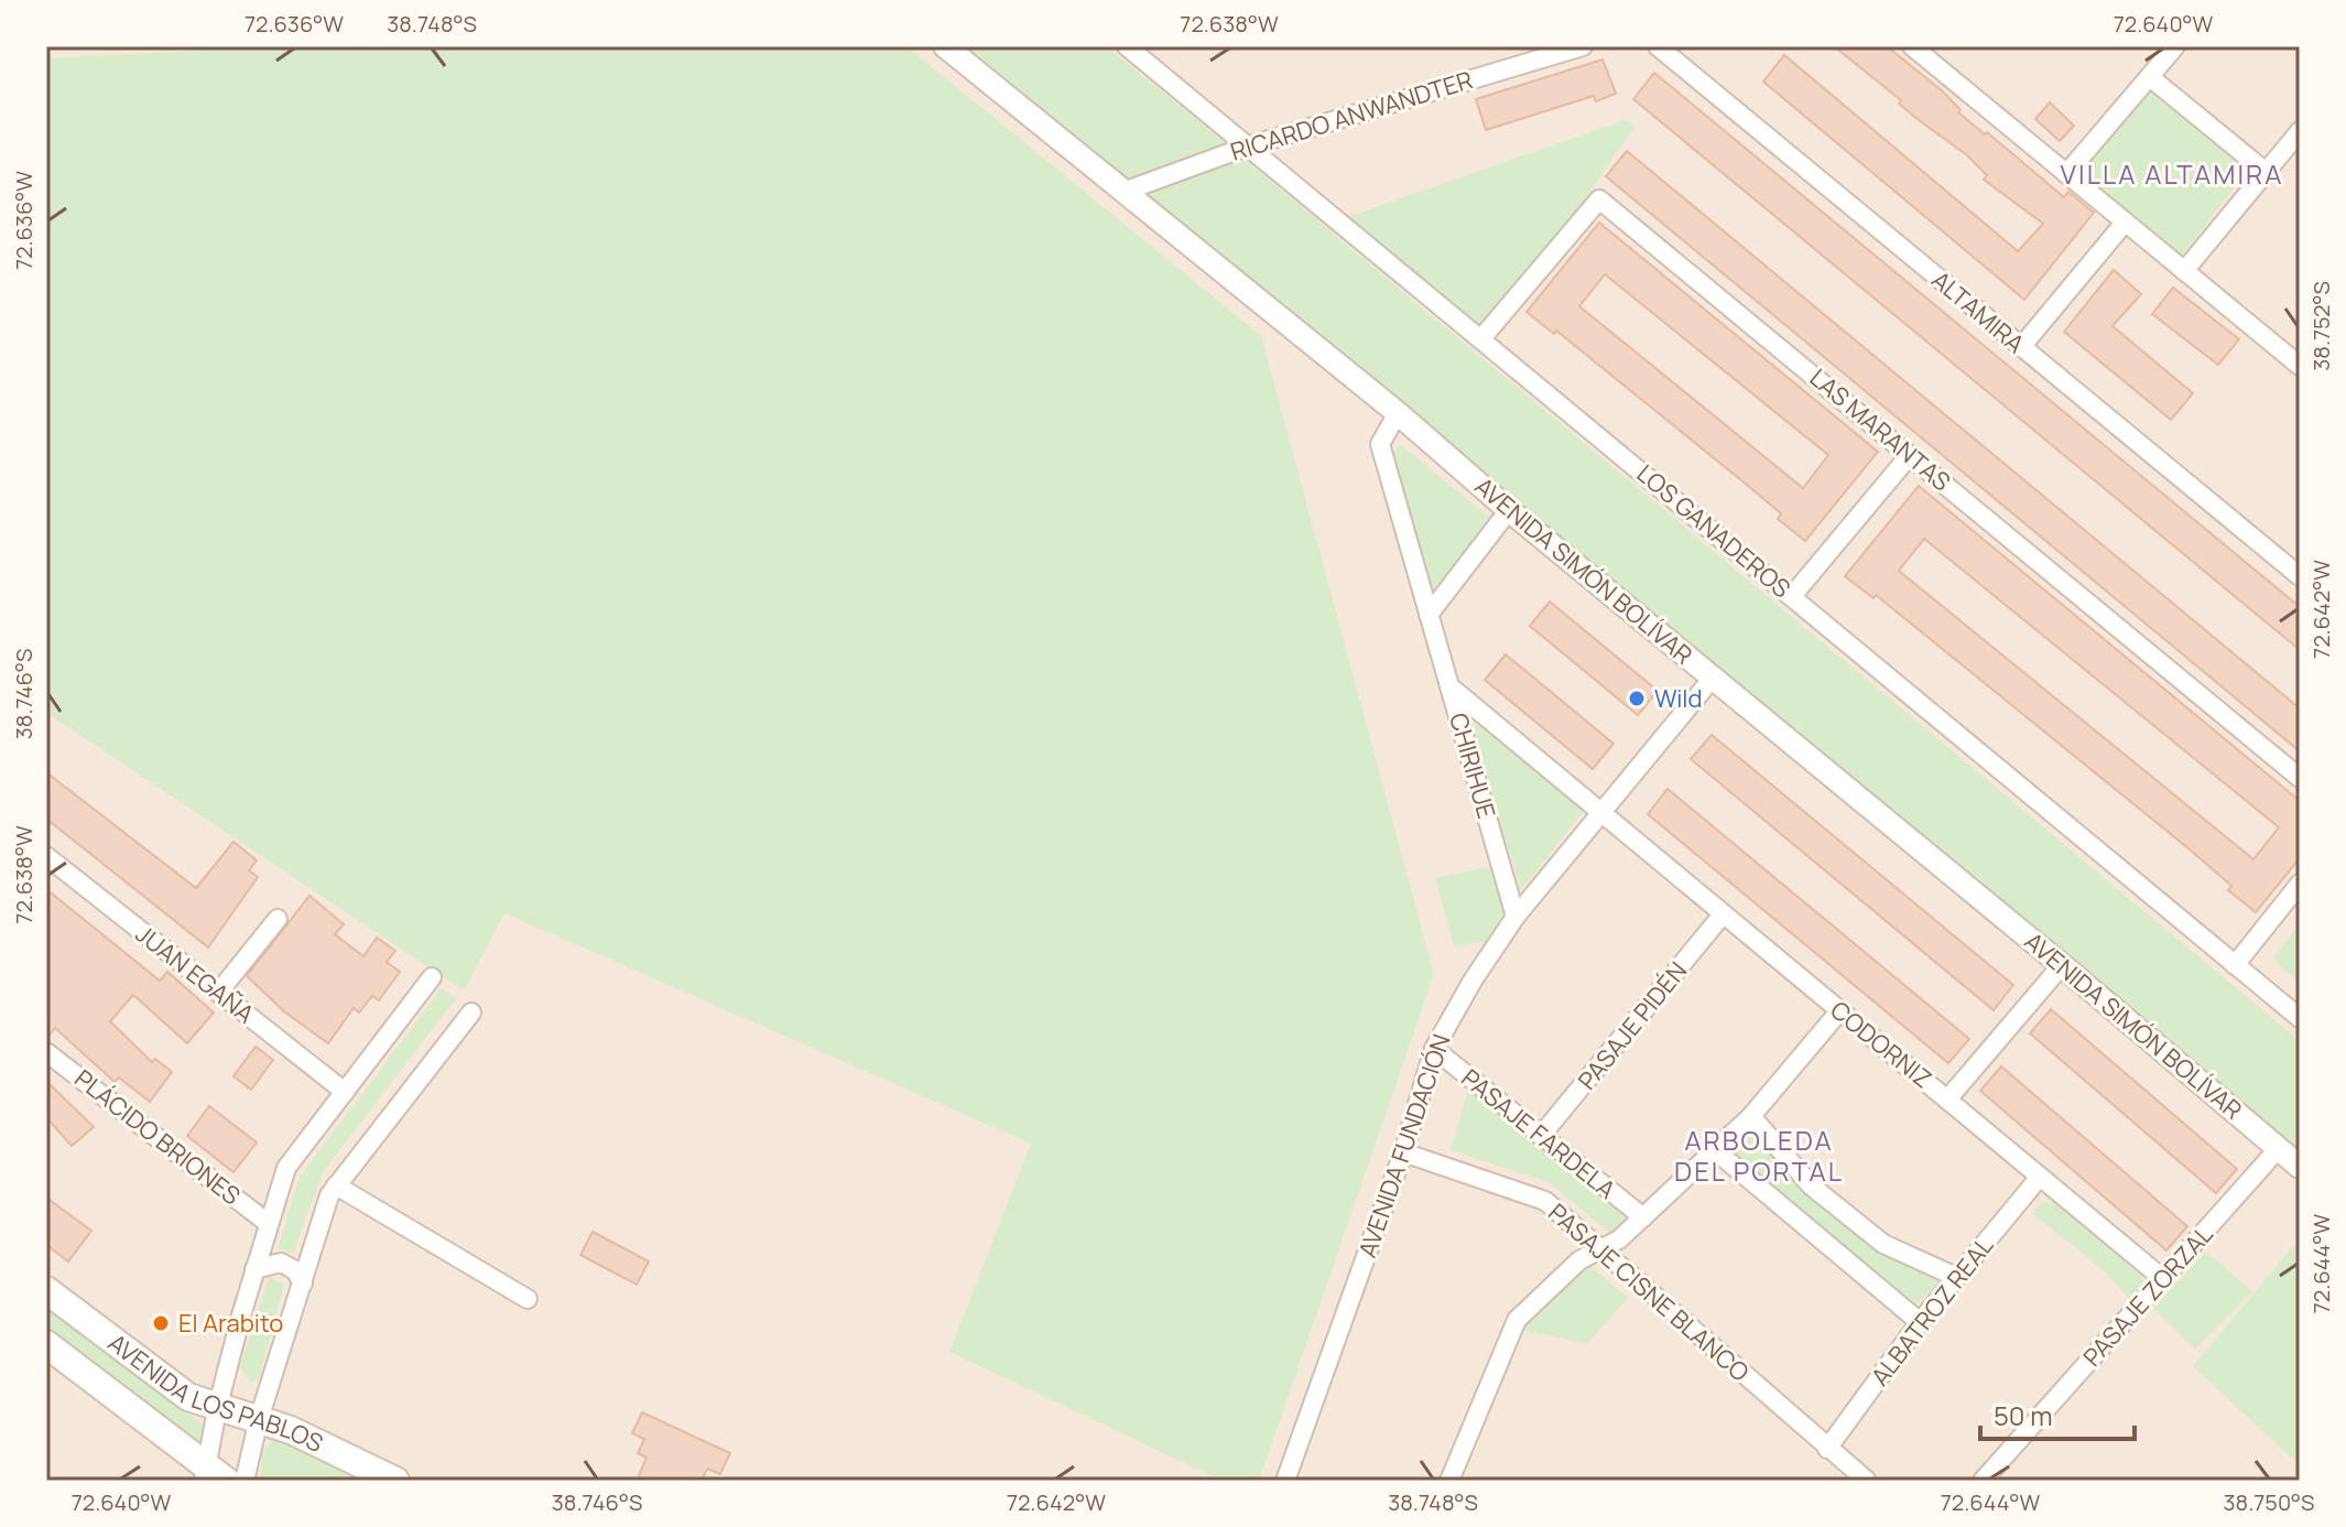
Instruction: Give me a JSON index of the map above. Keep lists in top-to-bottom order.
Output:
{
  "streets": {
    "main road": ["AVENIDA LOS PABLOS"],
    "street": [
      "RICARDO ANWANDTER",
      "ALTAMIRA",
      "LAS MARANTAS",
      "LOS GANADEROS",
      "AVENIDA SIMÓN BOLÍVAR",
      "CHIRIHUE",
      "JUAN EGAÑA",
      "PASAJE PIDÉN",
      "CODORNIZ",
      "PASAJE FARDELA",
      "PLÁCIDO BRIONES",
      "AVENIDA FUNDACIÓN",
      "PASAJE CISNE BLANCO",
      "PASAJE ZORZAL",
      "ALBATROZ REAL"
    ]
  },
  "crossings": [
    ["RICARDO ANWANDTER", "LOS GANADEROS"],
    ["RICARDO ANWANDTER", "AVENIDA SIMÓN BOLÍVAR"],
    ["LAS MARANTAS", "LOS GANADEROS"],
    ["AVENIDA SIMÓN BOLÍVAR", "CHIRIHUE"],
    ["AVENIDA SIMÓN BOLÍVAR", "AVENIDA FUNDACIÓN"],
    ["AVENIDA SIMÓN BOLÍVAR", "PASAJE ZORZAL"],
    ["CHIRIHUE", "CODORNIZ"],
    ["CHIRIHUE", "AVENIDA FUNDACIÓN"],
    ["PASAJE PIDÉN", "CODORNIZ"],
    ["PASAJE PIDÉN", "PASAJE FARDELA"],
    ["CODORNIZ", "AVENIDA FUNDACIÓN"],
    ["CODORNIZ", "PASAJE ZORZAL"],
    ["CODORNIZ", "ALBATROZ REAL"],
    ["PASAJE FARDELA", "AVENIDA FUNDACIÓN"],
    ["AVENIDA FUNDACIÓN", "PASAJE CISNE BLANCO"],
    ["PASAJE CISNE BLANCO", "ALBATROZ REAL"]
  ],
  "districts": ["VILLA ALTAMIRA", "ARBOLEDA DEL PORTAL"],
  "places": ["Wild", "El Arabito"],
  "scale_bar": "50 m",
  "coordinates": [
    "72.636°W",
    "38.748°S",
    "72.638°W",
    "72.640°W",
    "38.752°S",
    "72.642°W",
    "38.746°S",
    "72.644°W",
    "38.750°S"
  ]
}
